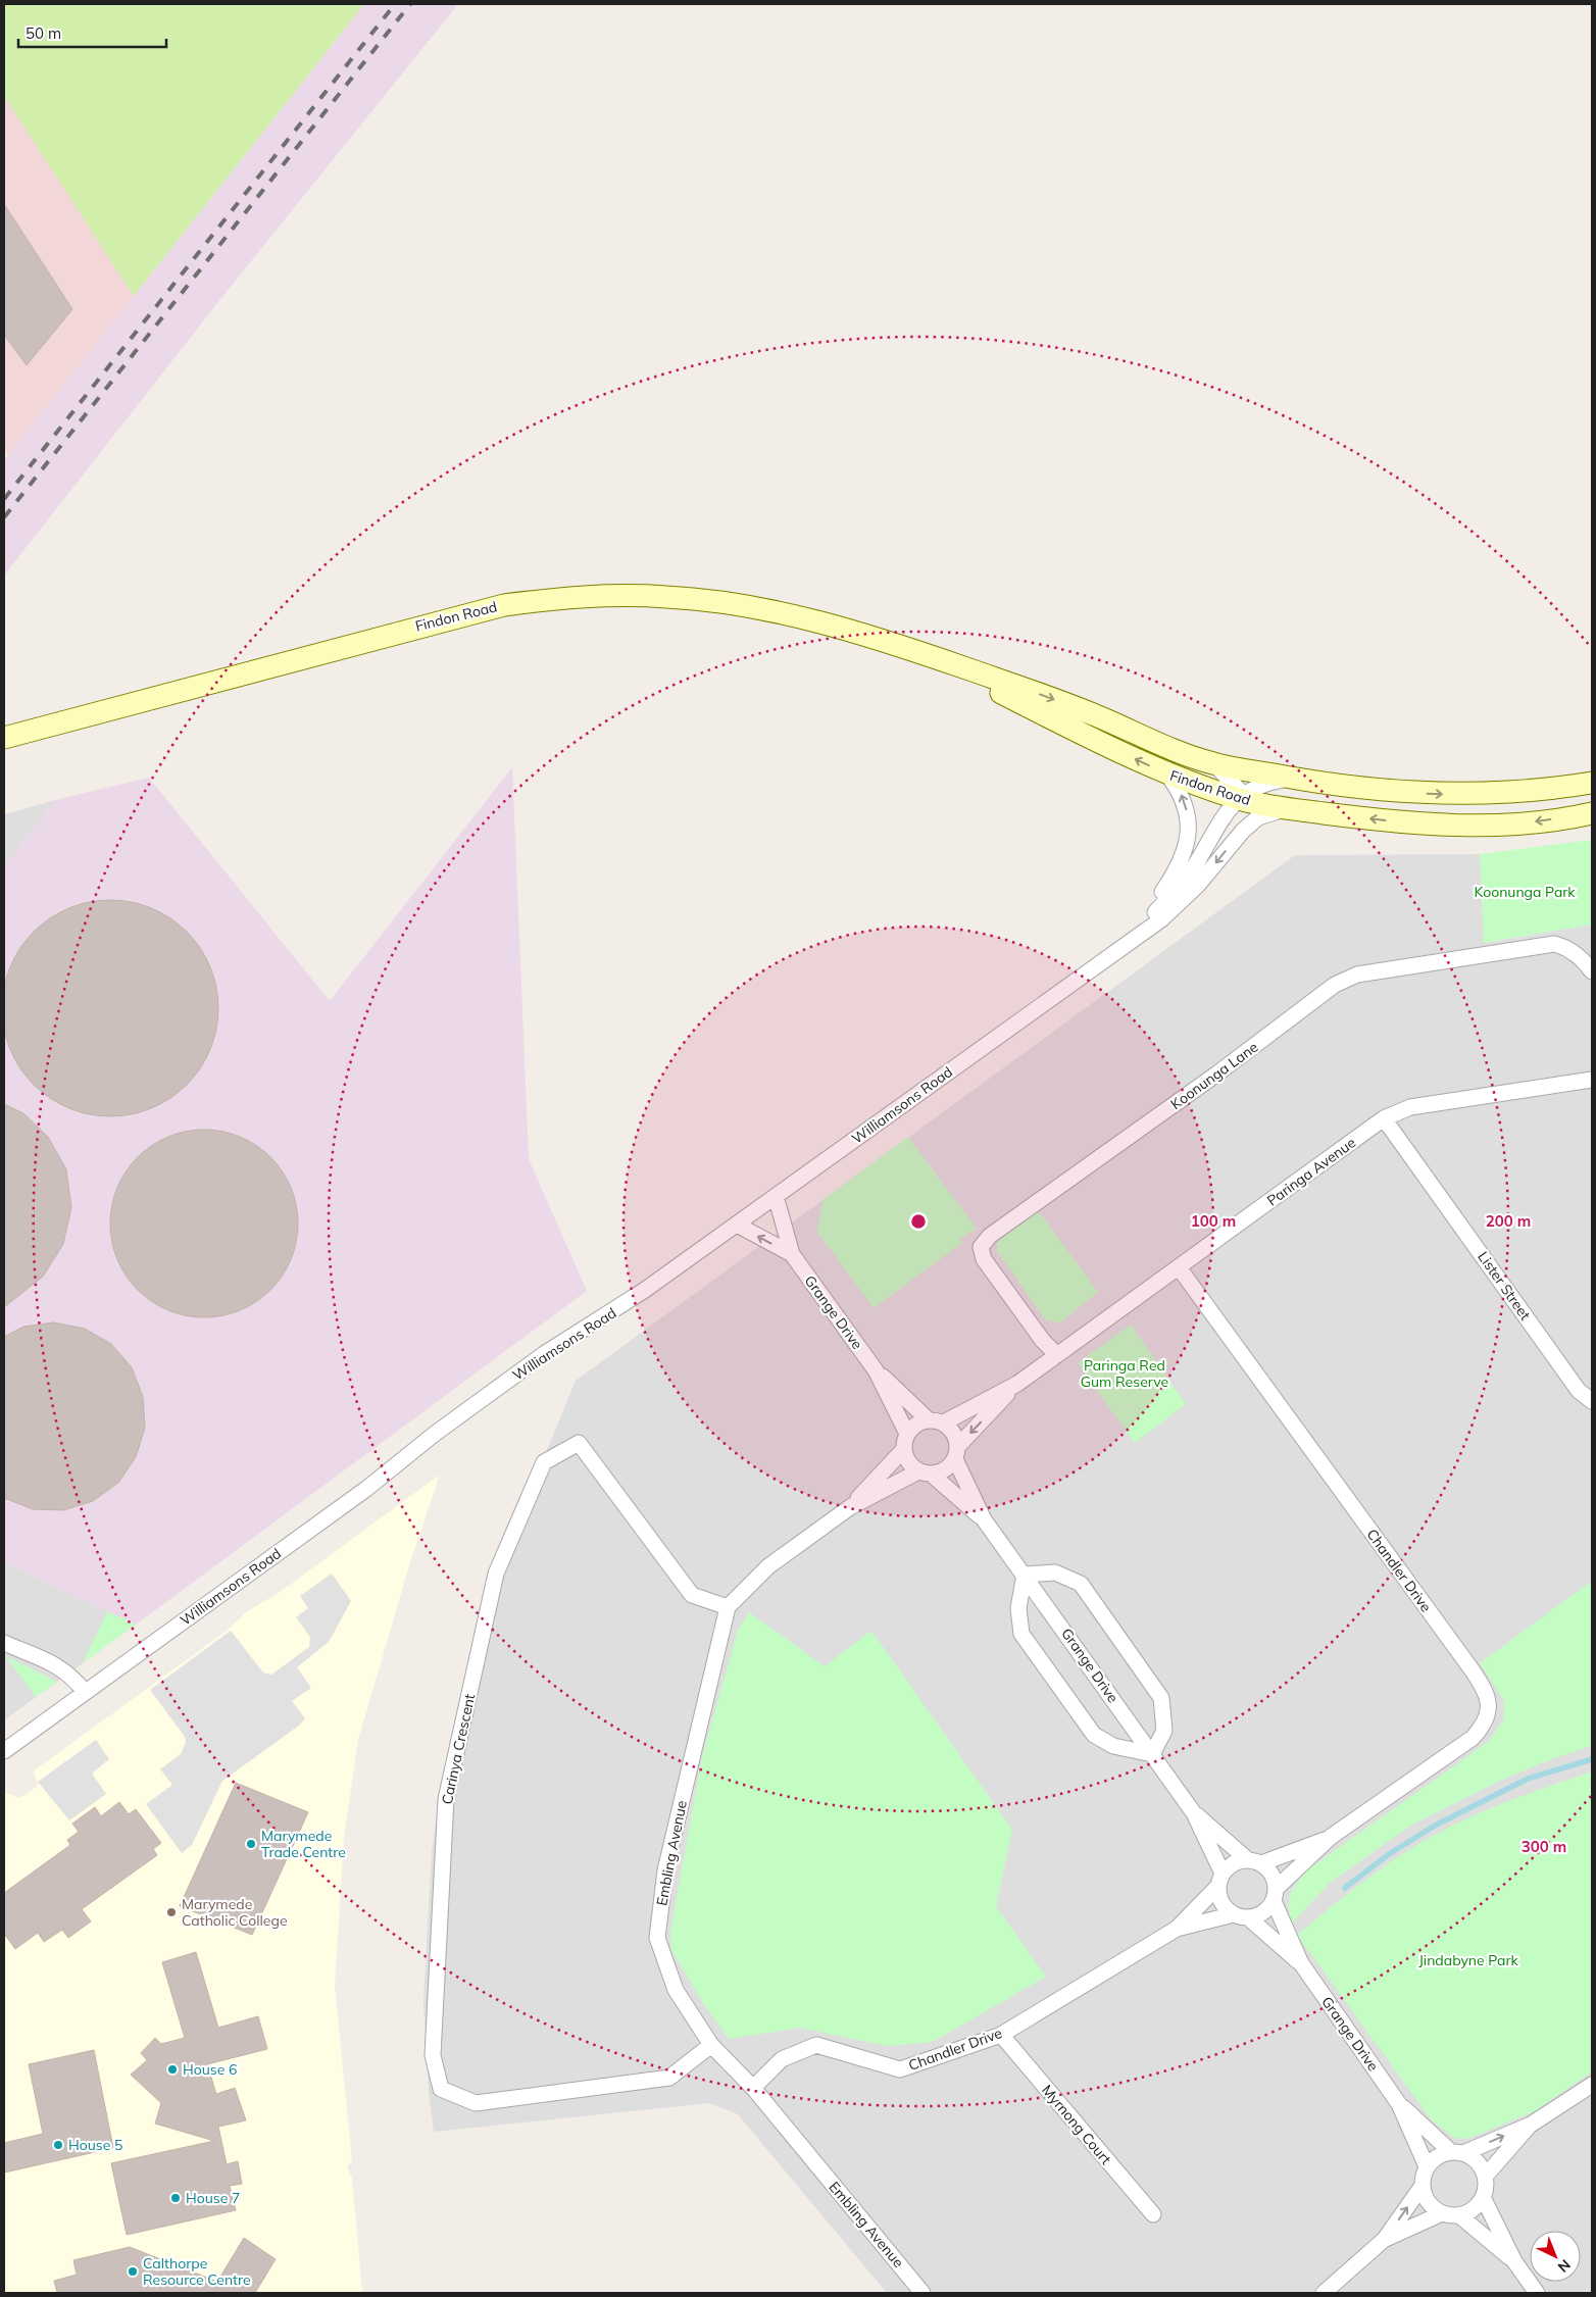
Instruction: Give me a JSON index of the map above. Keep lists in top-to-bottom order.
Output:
{
  "streets": {
    "street": [
      "Findon Road",
      "Koonunga Lane",
      "Williamsons Road",
      "Paringa Avenue",
      "Lister Street",
      "Grange Drive",
      "Chandler Drive",
      "Carinya Crescent",
      "Embling Avenue",
      "Myrnong Court"
    ]
  },
  "crossings": [
    ["Findon Road", "Williamsons Road"],
    ["Koonunga Lane", "Paringa Avenue"],
    ["Williamsons Road", "Grange Drive"],
    ["Paringa Avenue", "Lister Street"],
    ["Paringa Avenue", "Grange Drive"],
    ["Paringa Avenue", "Chandler Drive"],
    ["Grange Drive", "Chandler Drive"],
    ["Chandler Drive", "Embling Avenue"],
    ["Chandler Drive", "Myrnong Court"],
    ["Carinya Crescent", "Embling Avenue"]
  ],
  "parks": ["Koonunga Park", "Paringa Red Gum Reserve", "Jindabyne Park"],
  "places": [
    "Marymede Trade Centre",
    "Marymede Catholic College",
    "House 6",
    "House 5",
    "House 7",
    "Calthorpe Resource Centre"
  ],
  "scale_bar": "50 m",
  "north": "bottom right",
  "rings": ["100 m", "200 m", "300 m"]
}
